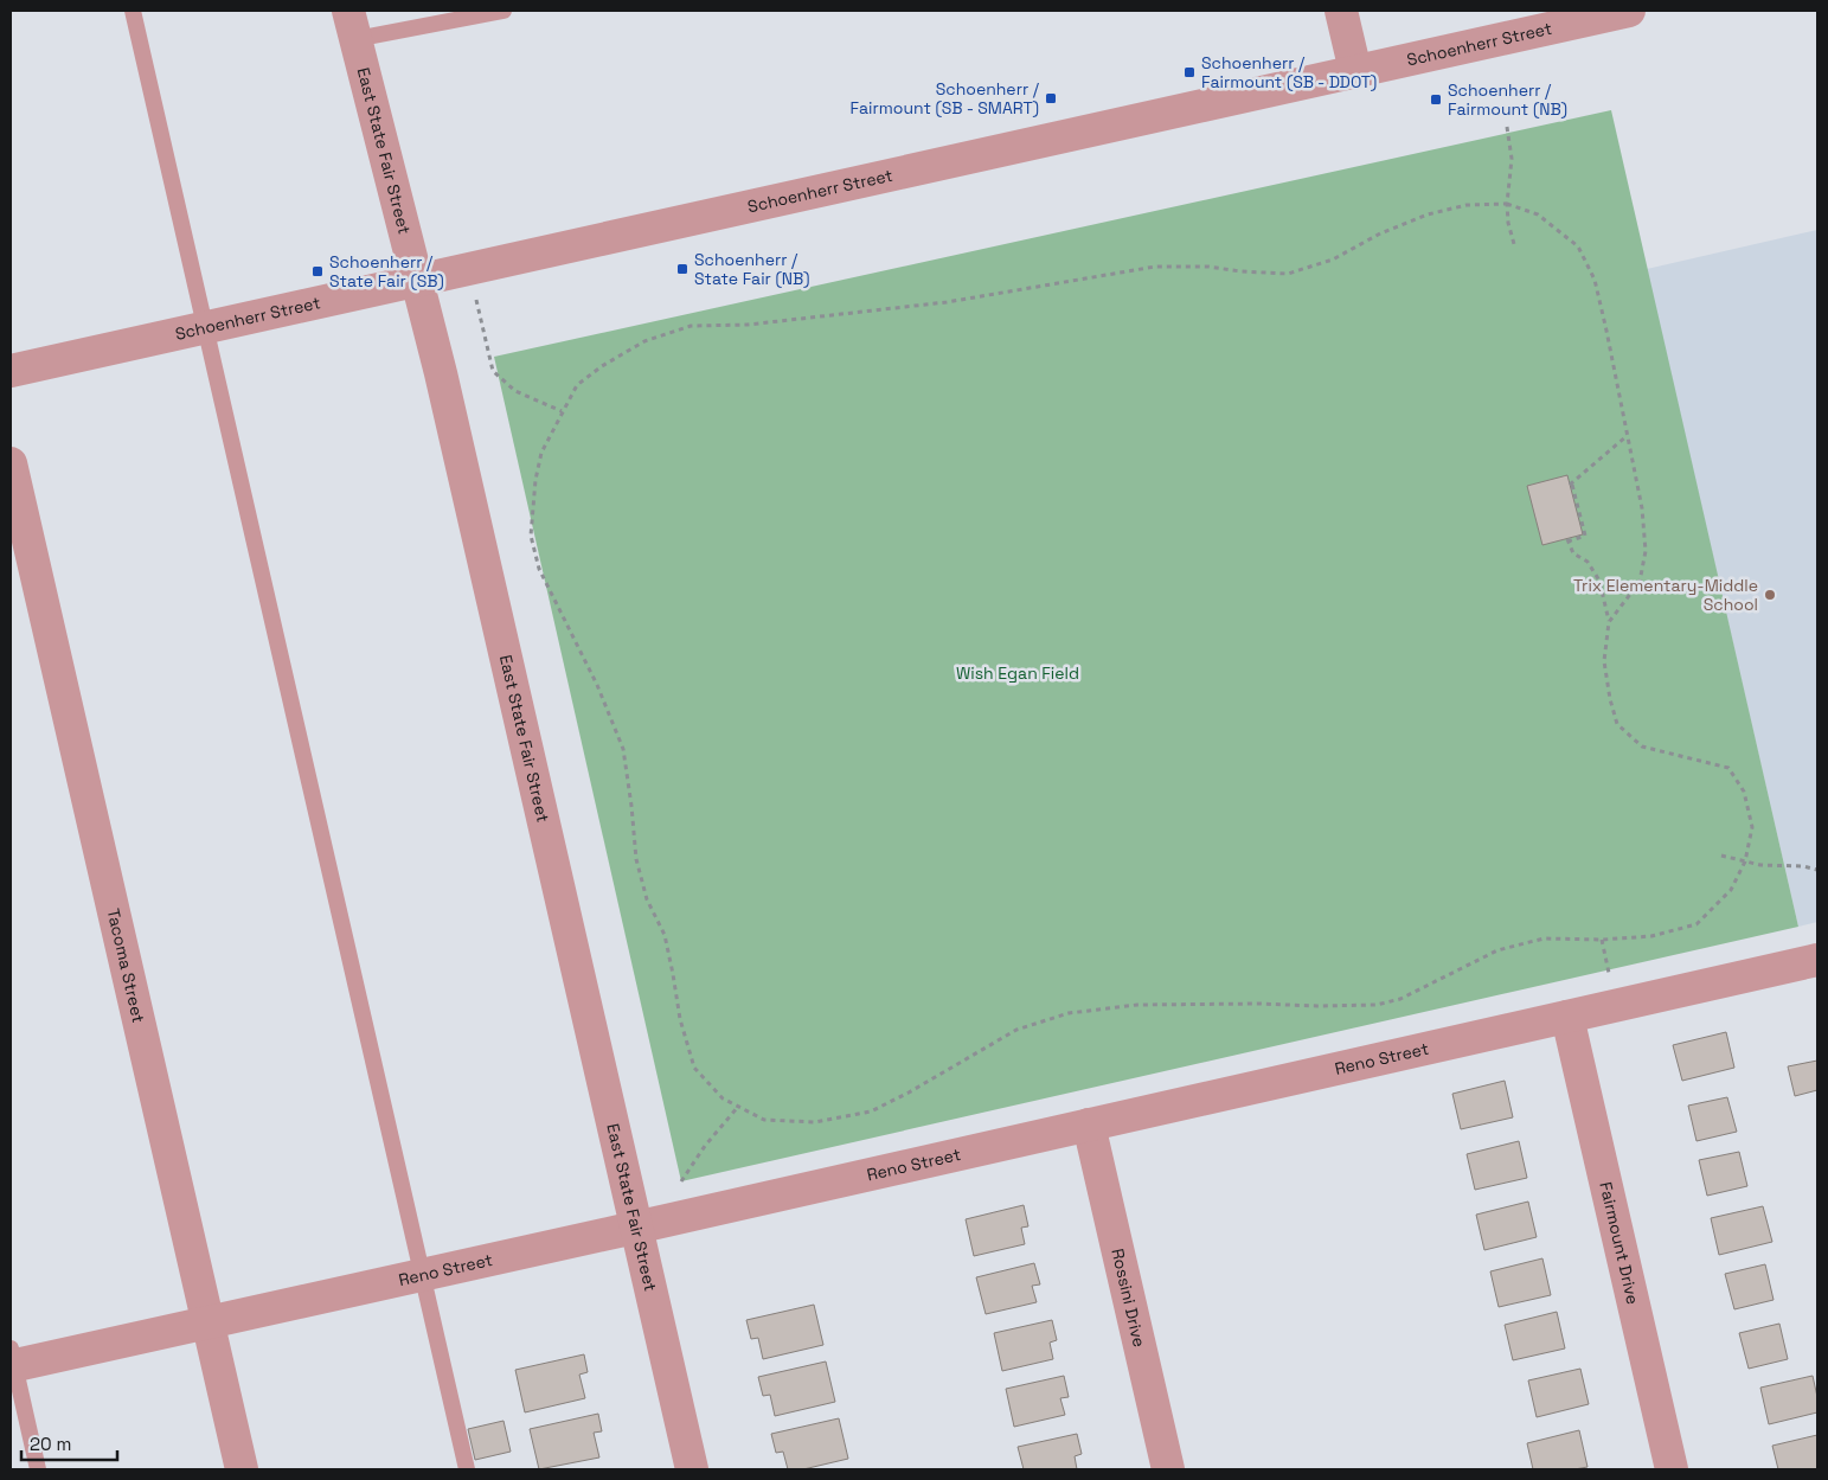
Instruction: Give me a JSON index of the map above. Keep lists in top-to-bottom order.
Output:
{
  "streets": {
    "street": [
      "Schoenherr Street",
      "East State Fair Street",
      "Tacoma Street",
      "Reno Street",
      "Fairmount Drive",
      "Rossini Drive"
    ]
  },
  "crossings": [
    ["Schoenherr Street", "East State Fair Street"],
    ["East State Fair Street", "Reno Street"],
    ["Tacoma Street", "Reno Street"],
    ["Reno Street", "Fairmount Drive"],
    ["Reno Street", "Rossini Drive"]
  ],
  "parks": ["Wish Egan Field"],
  "places": {
    "transit": [
      "Schoenherr / Fairmount (SB - DDOT)",
      "Schoenherr / Fairmount (SB - SMART)",
      "Schoenherr / Fairmount (NB)",
      "Schoenherr / State Fair (NB)",
      "Schoenherr / State Fair (SB)"
    ],
    "other": ["Trix Elementary-Middle School"]
  },
  "scale_bar": "20 m"
}
